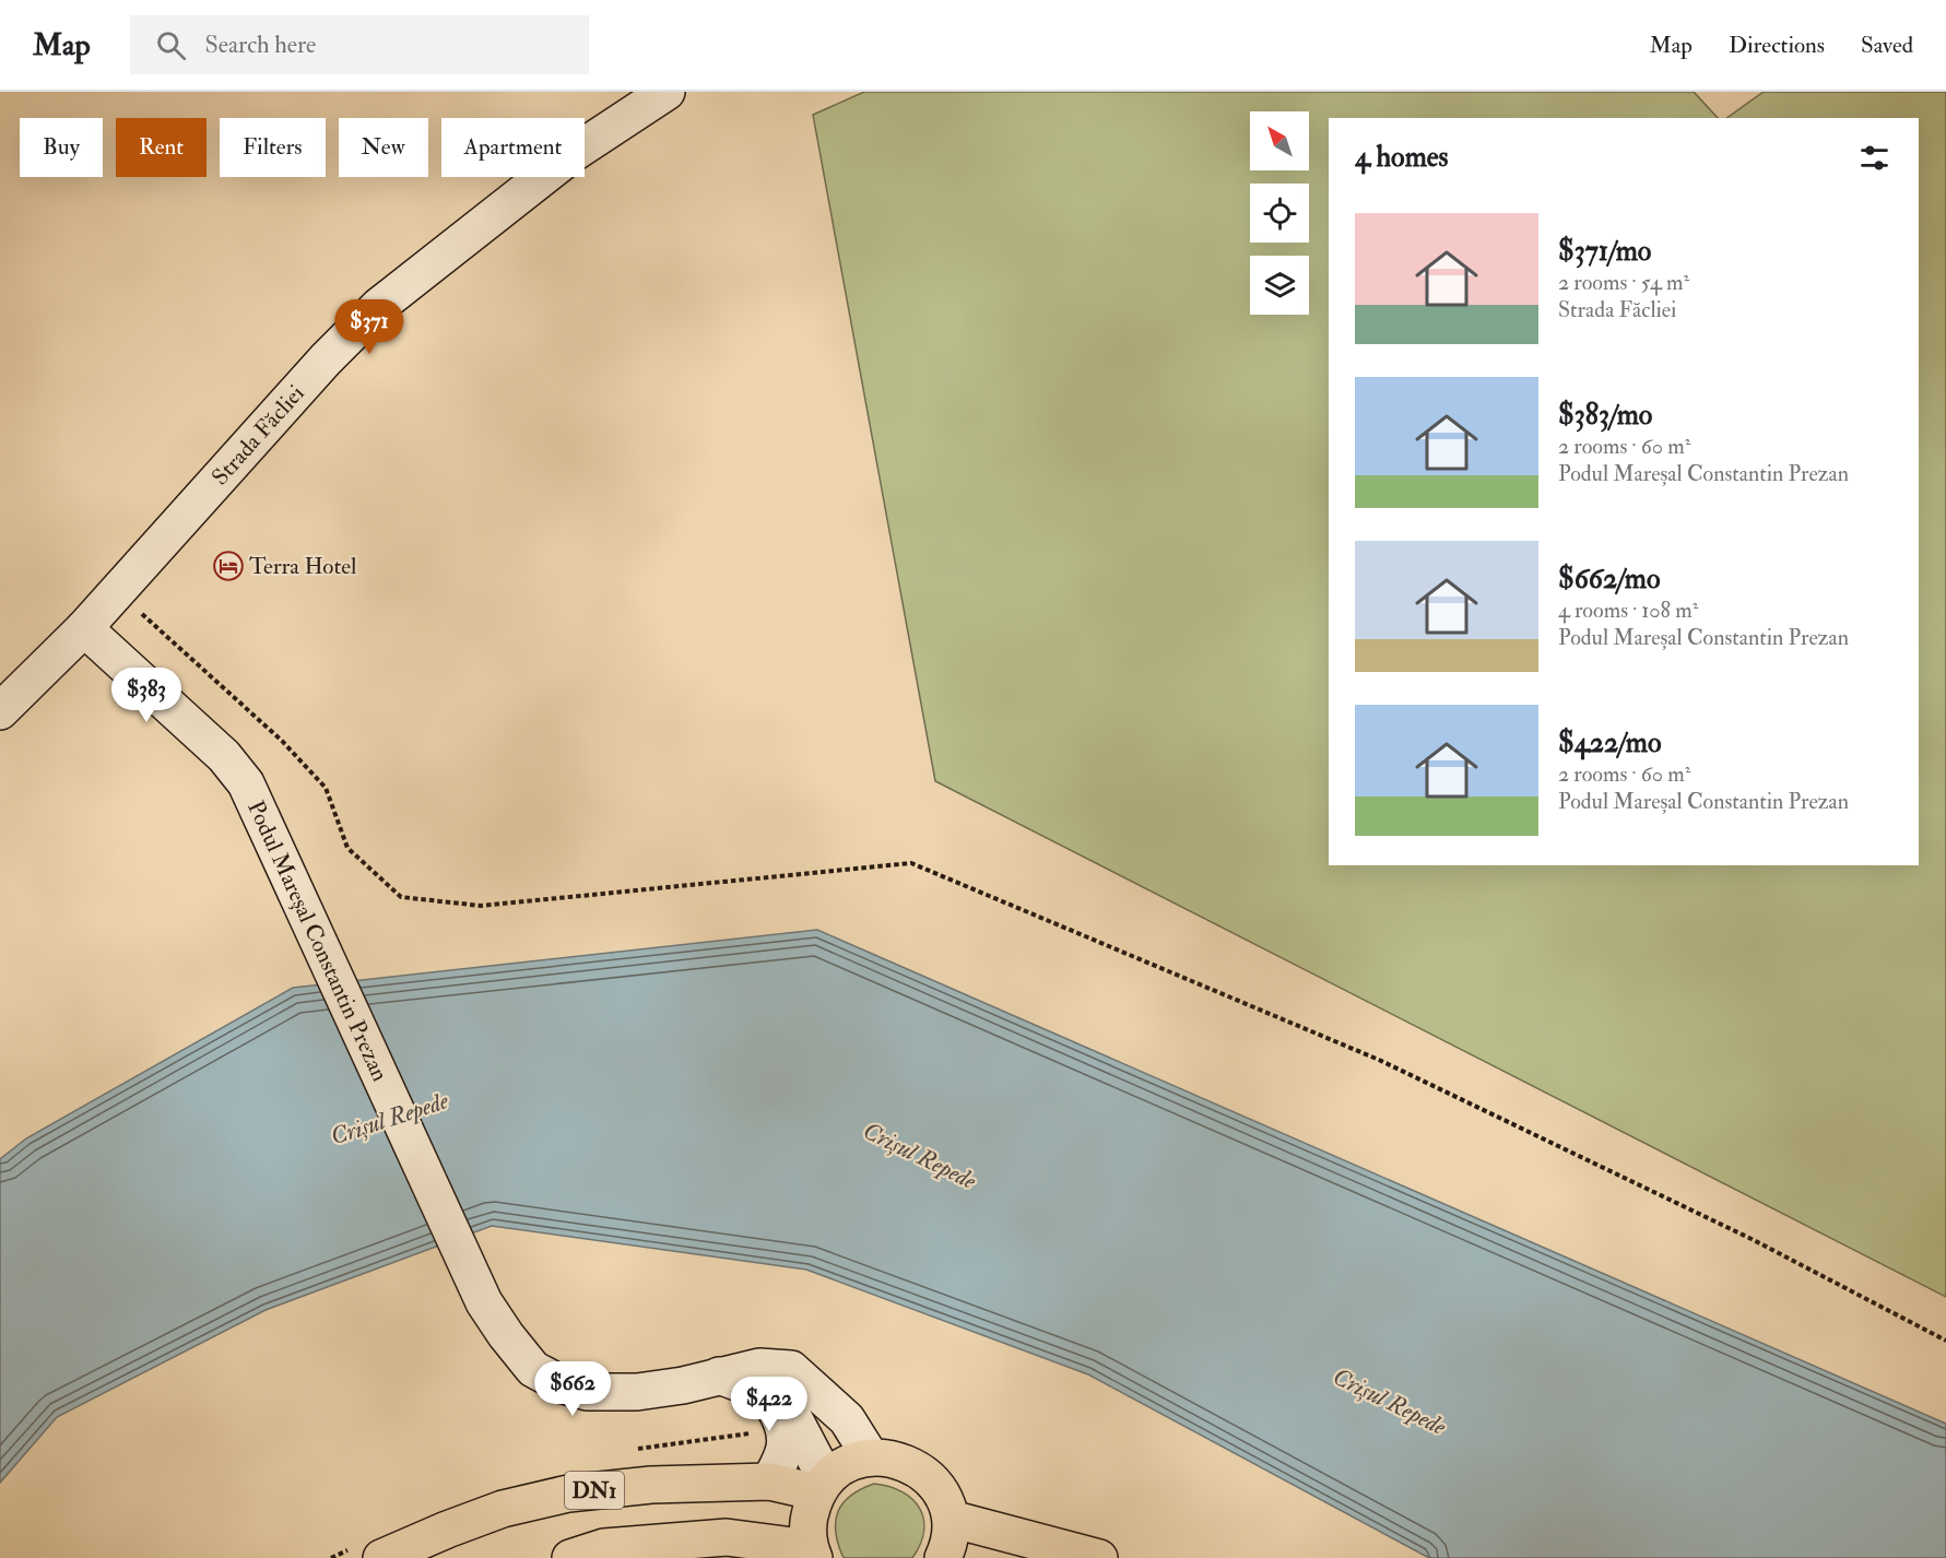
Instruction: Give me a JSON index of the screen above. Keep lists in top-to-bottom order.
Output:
{
  "streets": {
    "main road": ["Strada Făcliei", "Podul Mareșal Constantin Prezan", "DN1"]
  },
  "crossings": [
    ["Strada Făcliei", "Podul Mareșal Constantin Prezan"]
  ],
  "water": ["Crișul Repede"],
  "places": {
    "hotel": ["Terra Hotel"]
  },
  "north": "top left",
  "page": {
    "header": "Map",
    "search": "Search here",
    "nav": ["Map", "Directions", "Saved"],
    "chip": [
      "Buy",
      "Rent",
      "Filters",
      "New",
      "Apartment"
    ],
    "heading": "4 homes",
    "list": [
      {
        "name": "$371/mo",
        "note": "2 rooms · 54 m² · Strada Făcliei"
      },
      {
        "name": "$383/mo",
        "note": "2 rooms · 60 m² · Podul Mareșal Constantin Prezan"
      },
      {
        "name": "$662/mo",
        "note": "4 rooms · 108 m² · Podul Mareșal Constantin Prezan"
      },
      {
        "name": "$422/mo",
        "note": "2 rooms · 60 m² · Podul Mareșal Constantin Prezan"
      }
    ],
    "price": [
      "$371",
      "$383",
      "$662",
      "$422"
    ]
  }
}
